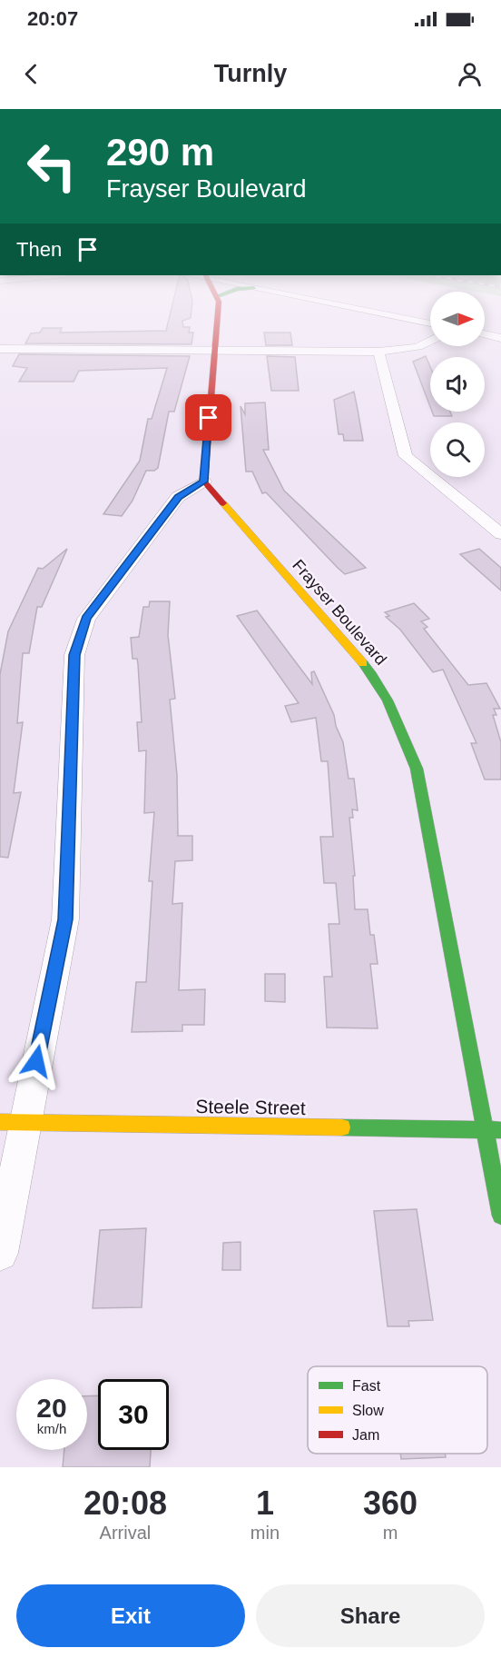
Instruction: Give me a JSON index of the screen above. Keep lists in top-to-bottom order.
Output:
{
  "streets": {
    "main road": ["Frayser Boulevard", "Steele Street"]
  },
  "crossings": [
    ["Frayser Boulevard", "Steele Street"]
  ],
  "legend": ["Fast", "Slow", "Jam"],
  "north": "right",
  "page": {
    "status": "20:07",
    "header": "Turnly",
    "turn": ["290 m", "Frayser Boulevard"],
    "then": "Then",
    "speed": "20 km/h",
    "limit": "30",
    "eta": [
      "20:08",
      "Arrival",
      "1",
      "min",
      "360",
      "m"
    ],
    "buttons": ["Exit", "Share"]
  }
}
